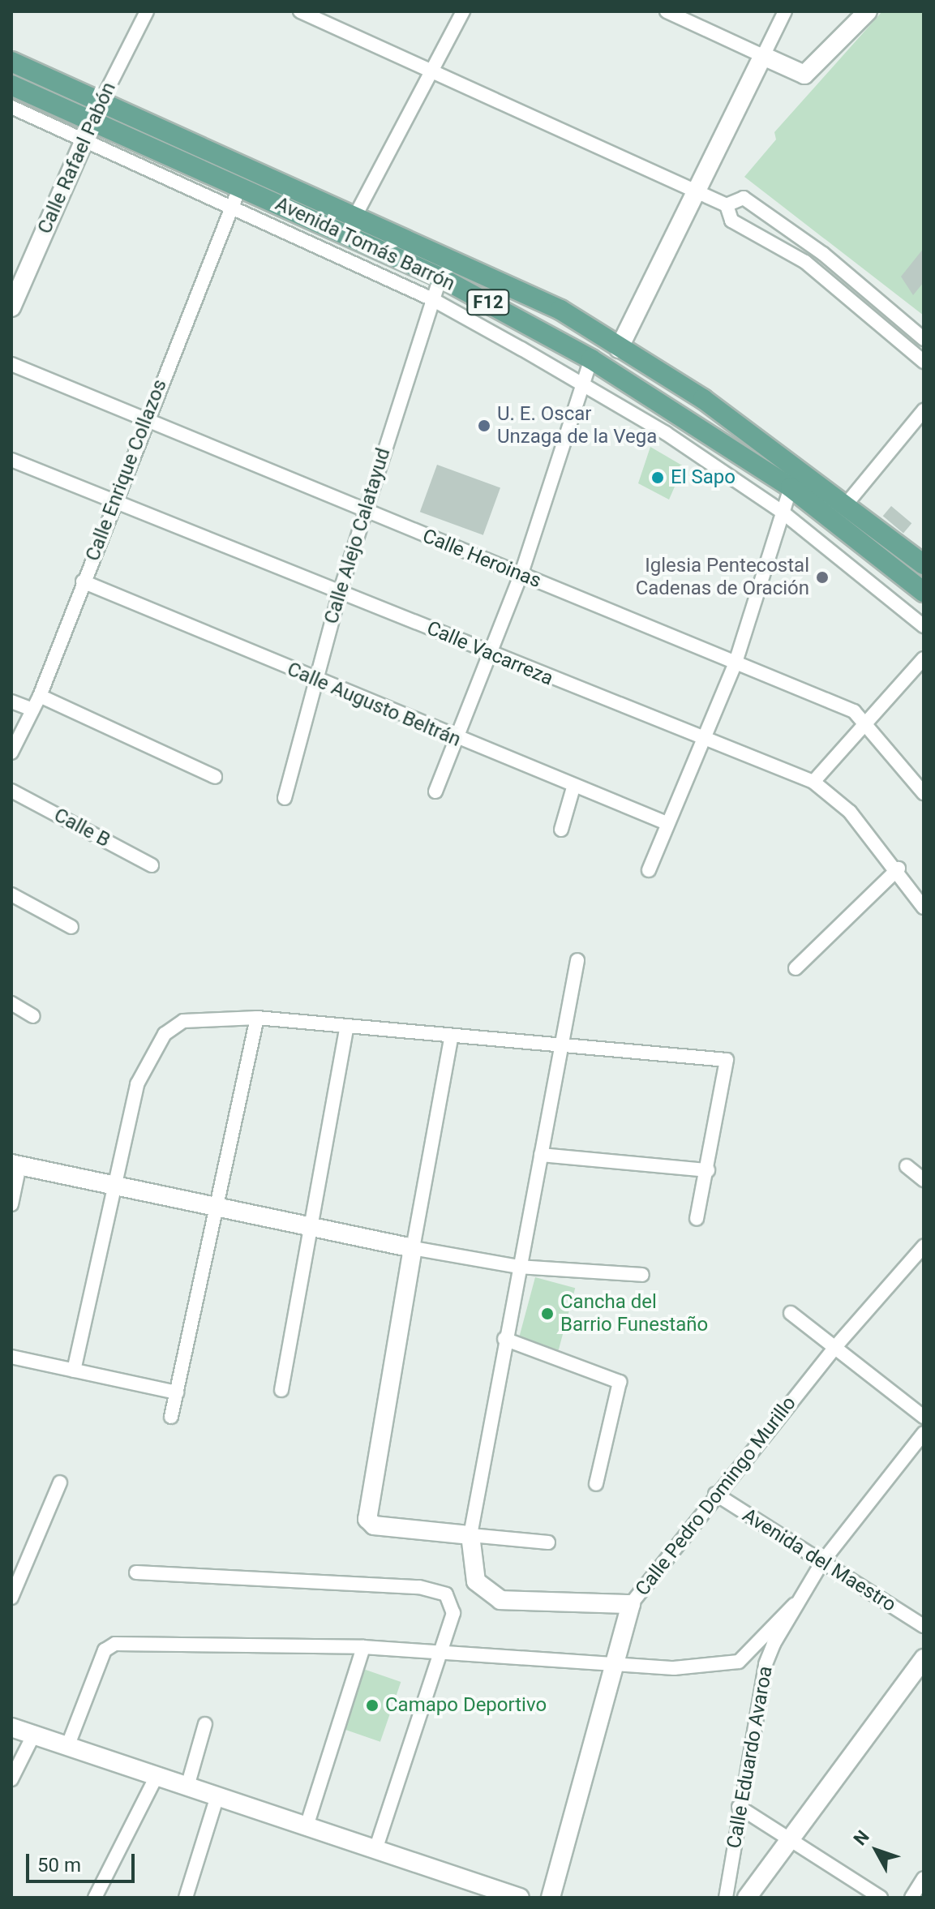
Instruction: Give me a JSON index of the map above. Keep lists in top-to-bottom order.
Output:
{
  "streets": {
    "main road": ["Avenida Tomás Barrón", "F12"],
    "street": [
      "Calle Rafael Pabón",
      "Calle Enrique Collazos",
      "Calle Alejo Calatayud",
      "Calle Heroinas",
      "Calle Vacarreza",
      "Calle Augusto Beltrán",
      "Calle B",
      "Calle Pedro Domingo Murillo",
      "Avenida del Maestro",
      "Calle Eduardo Avaroa"
    ]
  },
  "crossings": [
    ["Calle Rafael Pabón", "Avenida Tomás Barrón"],
    ["Avenida Tomás Barrón", "Calle Enrique Collazos"],
    ["Avenida Tomás Barrón", "Calle Alejo Calatayud"],
    ["Calle Enrique Collazos", "Calle Heroinas"],
    ["Calle Enrique Collazos", "Calle Vacarreza"],
    ["Calle Enrique Collazos", "Calle Augusto Beltrán"],
    ["Calle Alejo Calatayud", "Calle Heroinas"],
    ["Calle Alejo Calatayud", "Calle Vacarreza"],
    ["Calle Alejo Calatayud", "Calle Augusto Beltrán"],
    ["Calle Pedro Domingo Murillo", "Avenida del Maestro"],
    ["Avenida del Maestro", "Calle Eduardo Avaroa"]
  ],
  "places": [
    "U. E. Oscar Unzaga de la Vega",
    "El Sapo",
    "Iglesia Pentecostal Cadenas de Oración",
    "Cancha del Barrio Funestaño",
    "Camapo Deportivo"
  ],
  "scale_bar": "50 m",
  "north": "top left"
}
